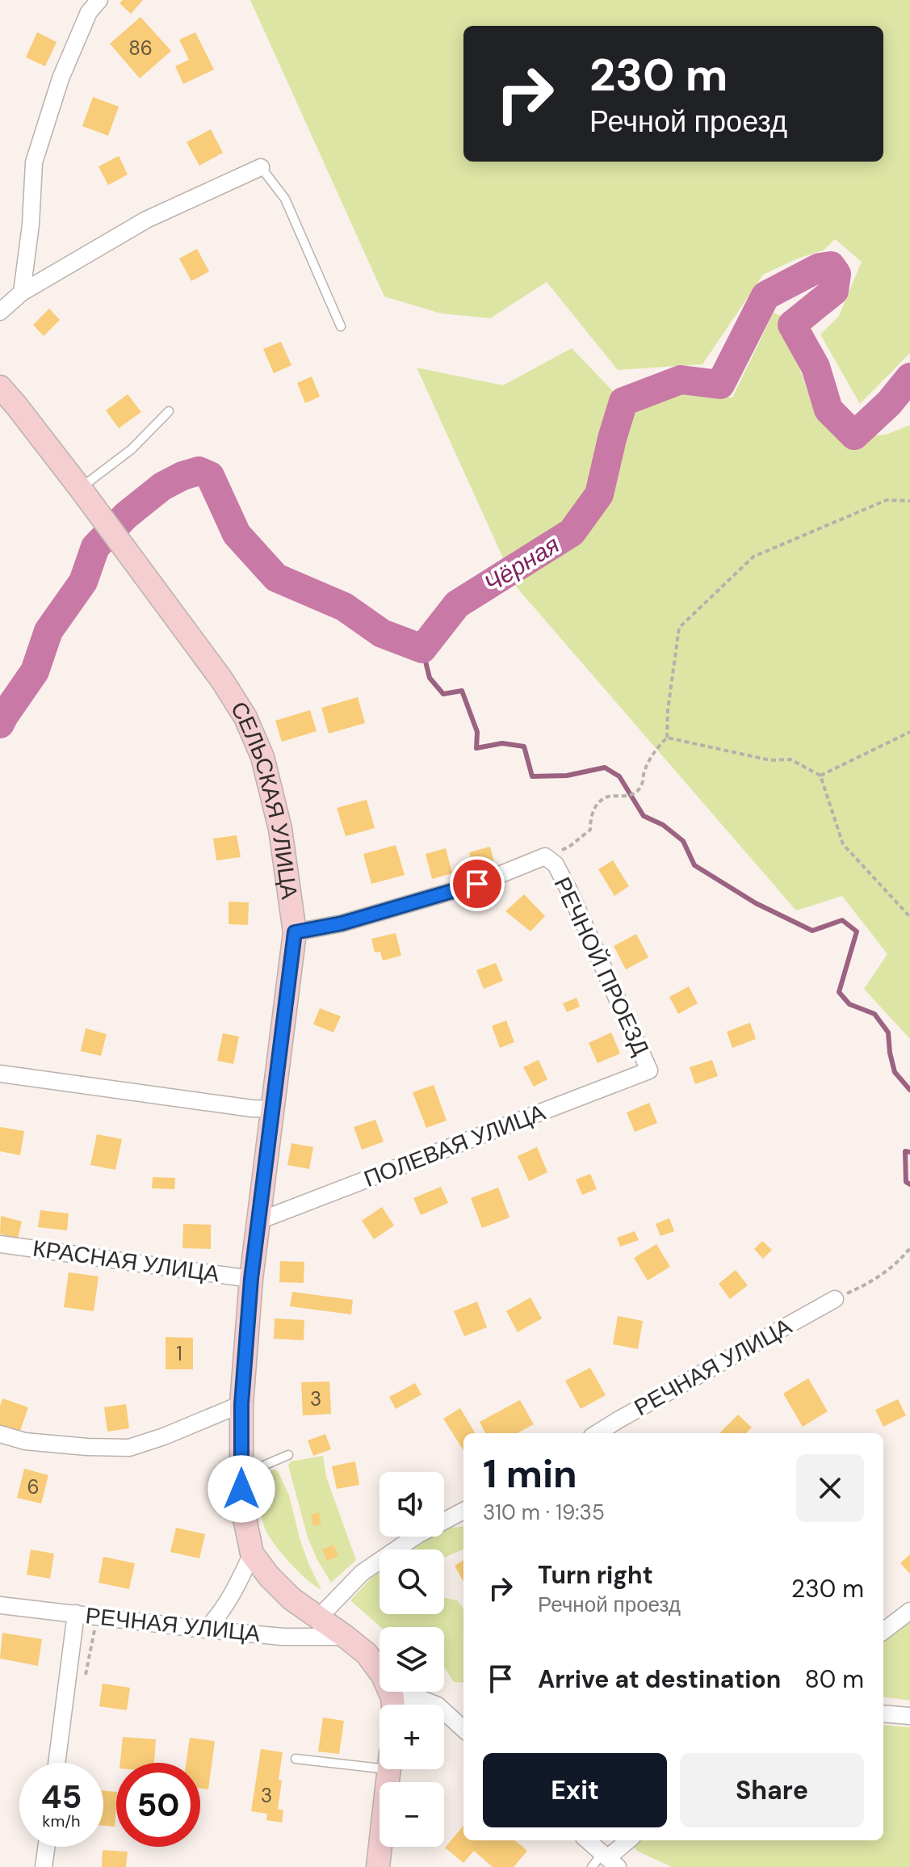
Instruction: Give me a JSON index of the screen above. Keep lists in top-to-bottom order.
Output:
{
  "streets": {
    "main road": ["СЕЛЬСКАЯ УЛИЦА"],
    "street": [
      "РЕЧНОЙ ПРОЕЗД",
      "ПОЛЕВАЯ УЛИЦА",
      "КРАСНАЯ УЛИЦА",
      "РЕЧНАЯ УЛИЦА"
    ]
  },
  "crossings": [
    ["СЕЛЬСКАЯ УЛИЦА", "РЕЧНОЙ ПРОЕЗД"],
    ["СЕЛЬСКАЯ УЛИЦА", "ПОЛЕВАЯ УЛИЦА"],
    ["СЕЛЬСКАЯ УЛИЦА", "КРАСНАЯ УЛИЦА"],
    ["РЕЧНОЙ ПРОЕЗД", "ПОЛЕВАЯ УЛИЦА"]
  ],
  "water": ["Чёрная"],
  "house_numbers": [
    "86",
    "1",
    "3",
    "6",
    "3"
  ],
  "page": {
    "turn": ["230 m", "Речной проезд"],
    "heading": ["1 min", "310 m · 19:35"],
    "map_buttons": ["+", "−"],
    "list": [
      {
        "name": "Turn right",
        "note": "Речной проезд",
        "value": "230 m"
      },
      {
        "name": "Arrive at destination",
        "value": "80 m"
      }
    ],
    "buttons": ["Exit", "Share"],
    "speed": "45 km/h",
    "limit": "50"
  }
}
